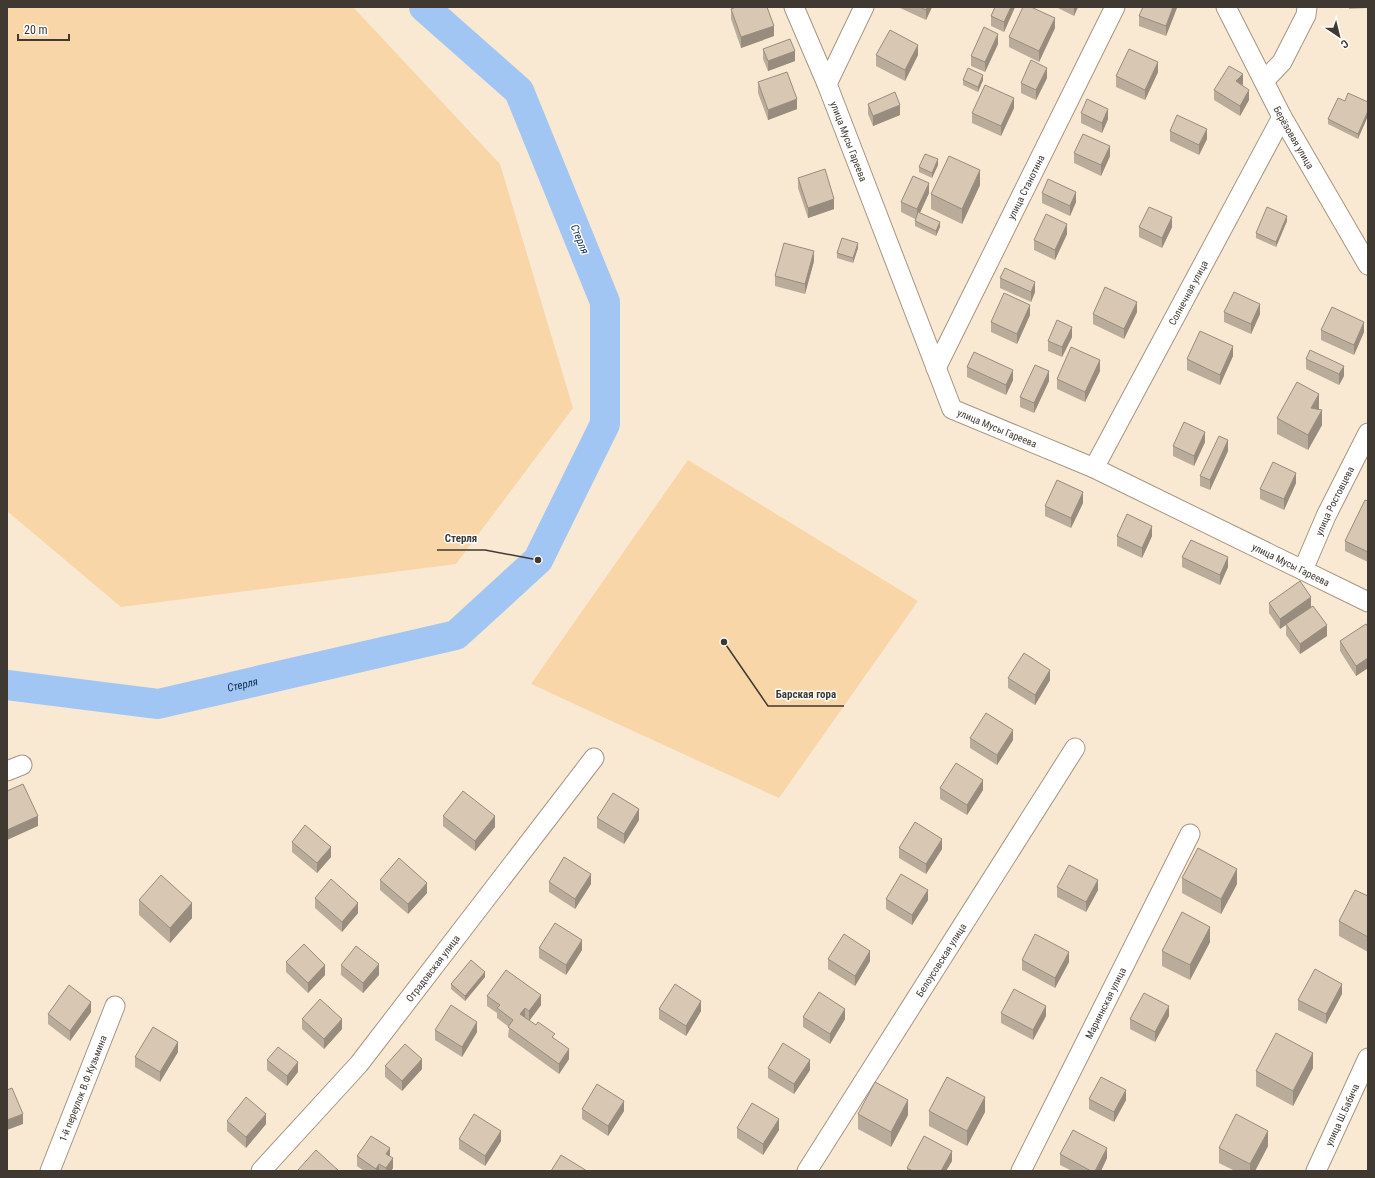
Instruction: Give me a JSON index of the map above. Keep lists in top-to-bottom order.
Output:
{
  "streets": {
    "street": [
      "Берёзовая улица",
      "улица Мусы Гареева",
      "улица Станотина",
      "Солнечная улица",
      "улица Ростовцева",
      "Белоусовская улица",
      "Отрадовская улица",
      "Мариинская улица",
      "1-й переулок В.Ф.Кузьмина",
      "улица Ш.Бабича"
    ]
  },
  "crossings": [
    ["Берёзовая улица", "Солнечная улица"],
    ["улица Мусы Гареева", "улица Станотина"],
    ["улица Мусы Гареева", "Солнечная улица"],
    ["улица Мусы Гареева", "улица Ростовцева"]
  ],
  "water": ["Стерля"],
  "places": ["Стерля", "Барская гора"],
  "scale_bar": "20 m",
  "north": "bottom right"
}
